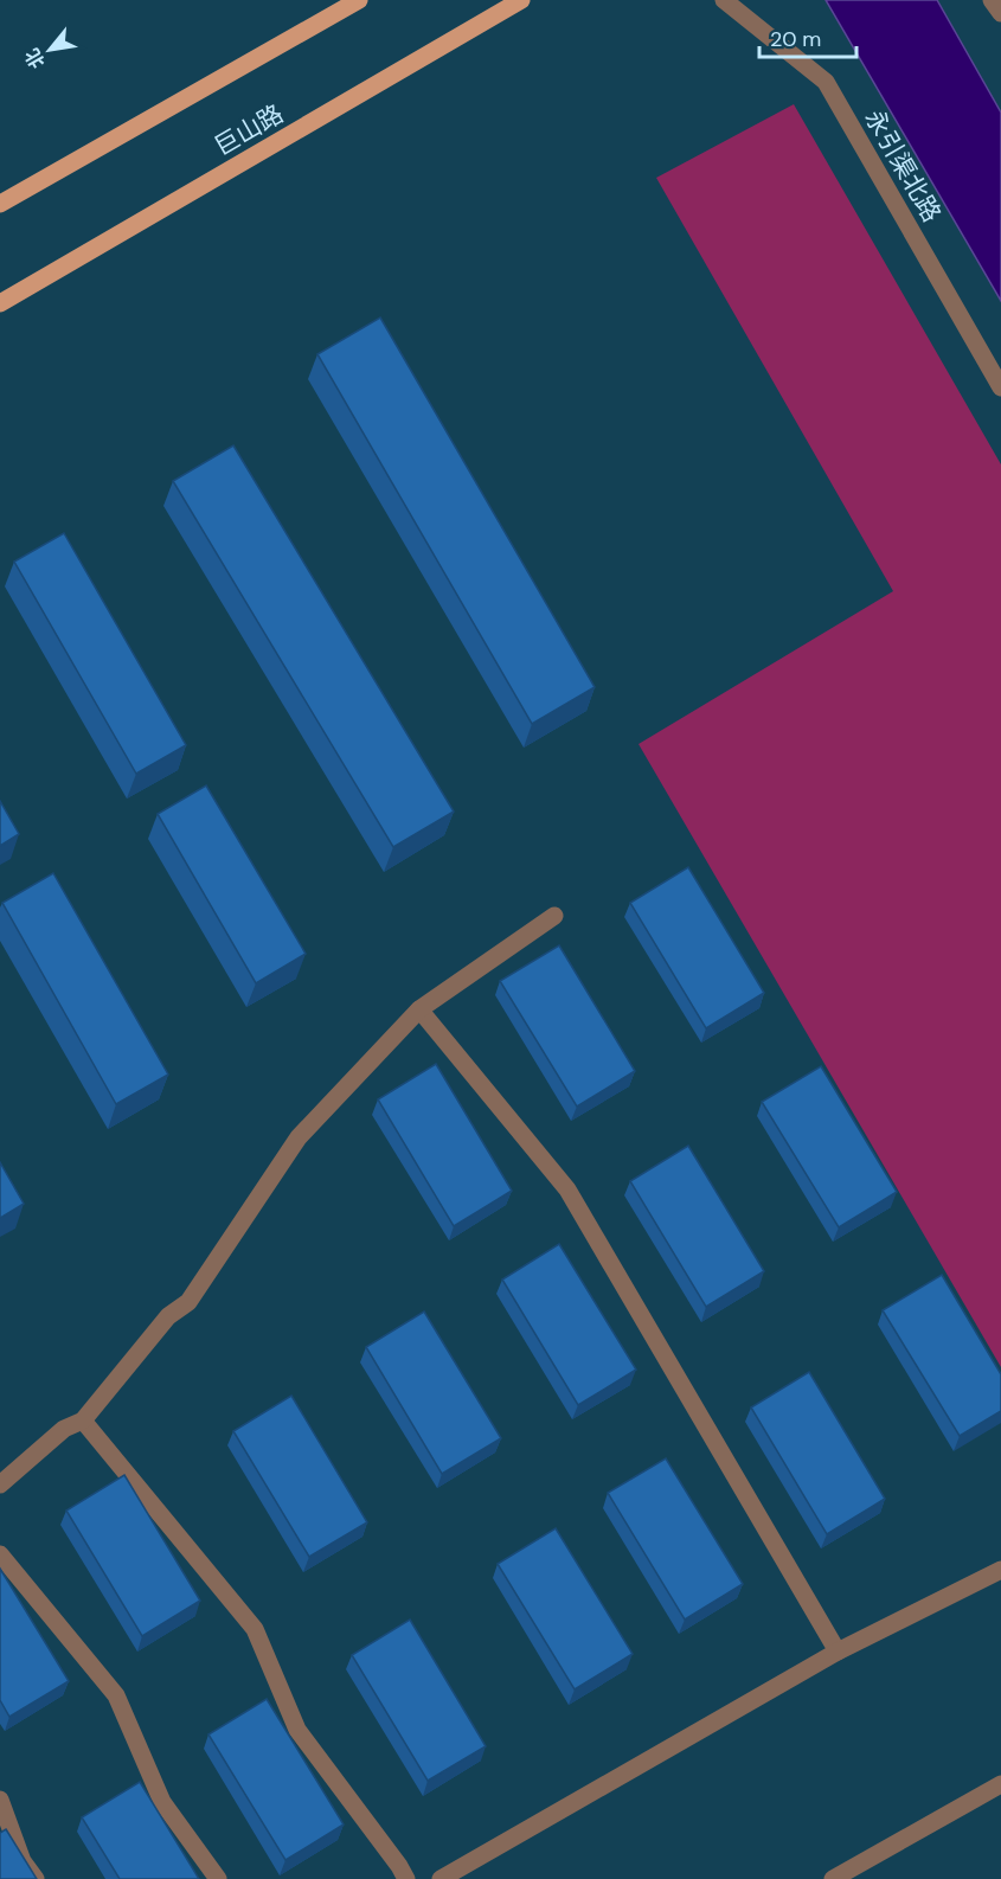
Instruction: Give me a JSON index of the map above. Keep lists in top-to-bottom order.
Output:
{
  "streets": {
    "main road": ["巨山路"],
    "street": ["永引渠北路"]
  },
  "scale_bar": "20 m",
  "north": "bottom left"
}
